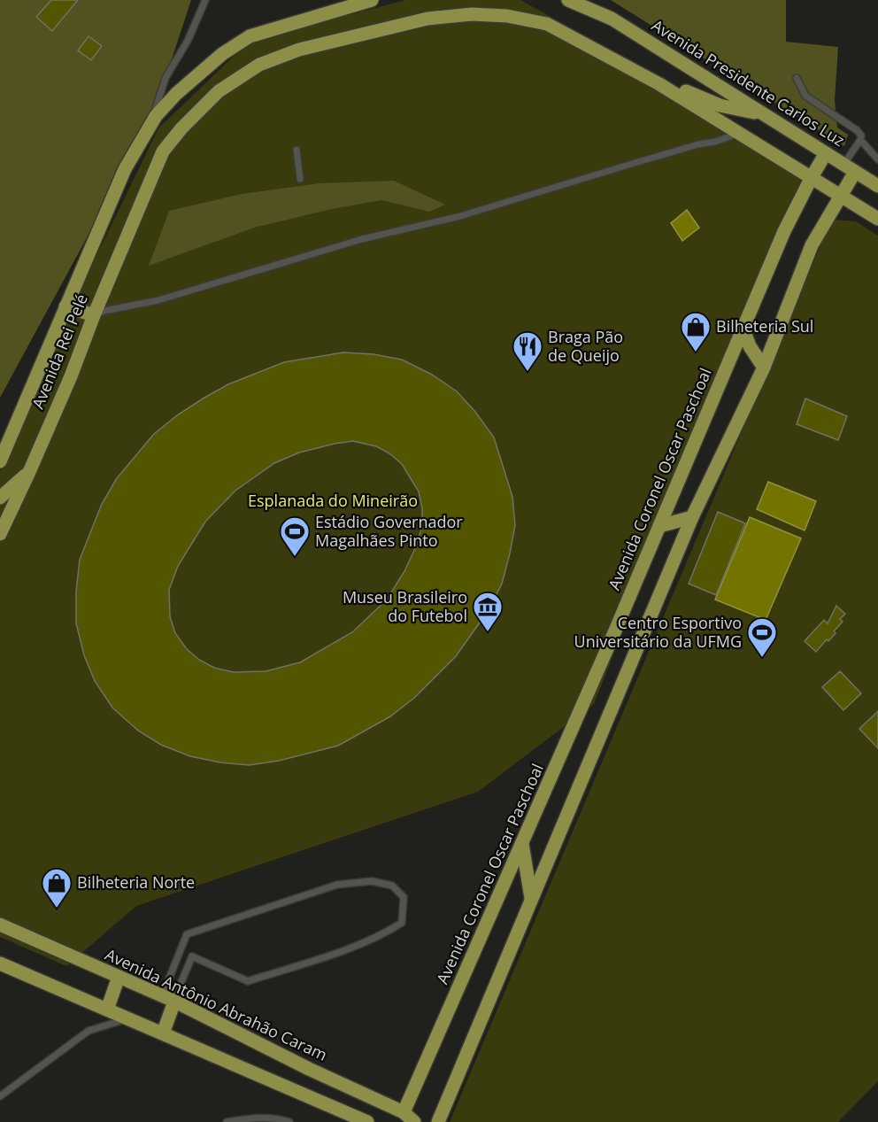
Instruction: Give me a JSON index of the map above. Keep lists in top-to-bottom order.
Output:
{
  "streets": {
    "main road": [
      "Avenida Presidente Carlos Luz",
      "Avenida Rei Pelé",
      "Avenida Coronel Oscar Paschoal",
      "Avenida Antônio Abrahão Caram"
    ]
  },
  "crossings": [
    ["Avenida Presidente Carlos Luz", "Avenida Coronel Oscar Paschoal"],
    ["Avenida Coronel Oscar Paschoal", "Avenida Antônio Abrahão Caram"]
  ],
  "parks": ["Esplanada do Mineirão"],
  "places": {
    "shop": ["Bilheteria Sul", "Bilheteria Norte"],
    "restaurant": ["Braga Pão de Queijo"],
    "sports": ["Estádio Governador Magalhães Pinto", "Centro Esportivo Universitário da UFMG"],
    "museum": ["Museu Brasileiro do Futebol"]
  }
}
